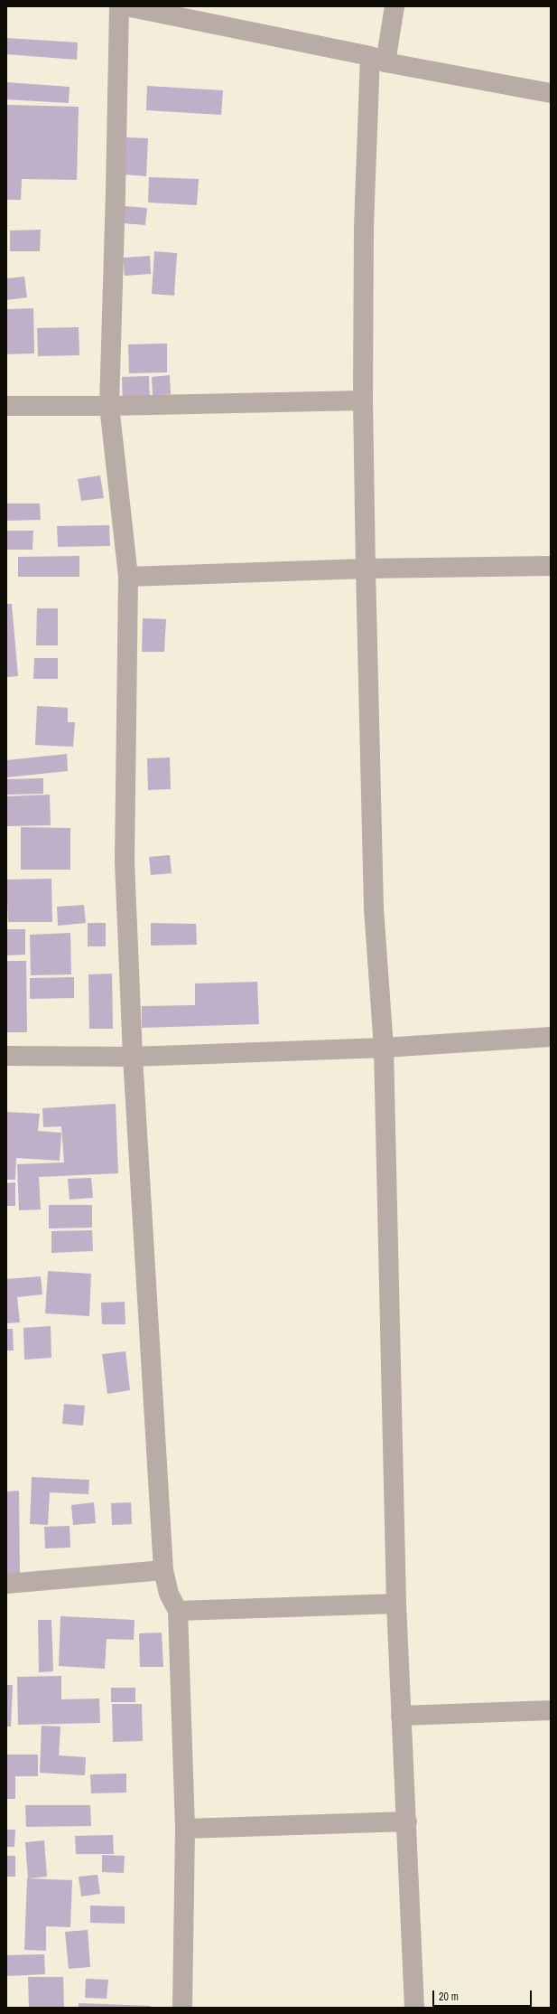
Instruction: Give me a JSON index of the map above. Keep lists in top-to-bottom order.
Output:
{
  "scale_bar": "20 m"
}
